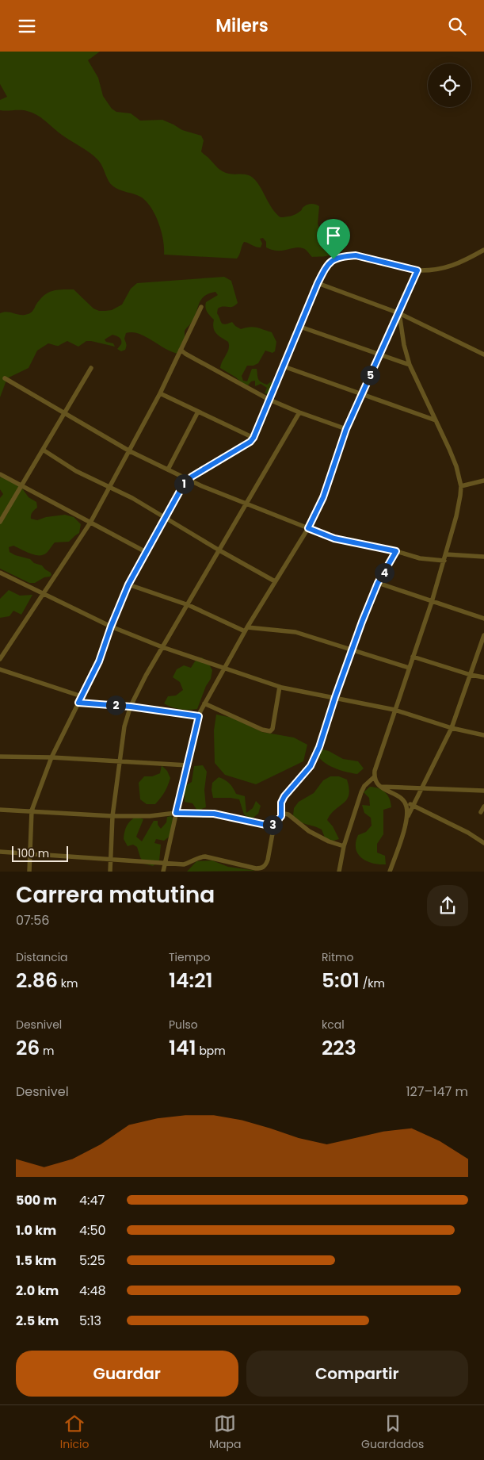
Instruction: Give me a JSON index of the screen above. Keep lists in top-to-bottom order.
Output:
{
  "scale_bar": "100 m",
  "page": {
    "header": "Milers",
    "pins": [
      "5",
      "1",
      "4",
      "2",
      "3"
    ],
    "scale": "100 m",
    "heading": ["Carrera matutina", "07:56"],
    "stats": [
      ["Distancia", "2.86 km"],
      ["Tiempo", "14:21"],
      ["Ritmo", "5:01 /km"],
      ["Desnivel", "26 m"],
      ["Pulso", "141 bpm"],
      ["kcal", "223"]
    ],
    "chart": ["Desnivel", "127–147 m"],
    "list": [
      {
        "name": "500 m",
        "note": "4:47"
      },
      {
        "name": "1.0 km",
        "note": "4:50"
      },
      {
        "name": "1.5 km",
        "note": "5:25"
      },
      {
        "name": "2.0 km",
        "note": "4:48"
      },
      {
        "name": "2.5 km",
        "note": "5:13"
      }
    ],
    "buttons": ["Guardar", "Compartir"],
    "tabs": ["Inicio", "Mapa", "Guardados"]
  }
}
